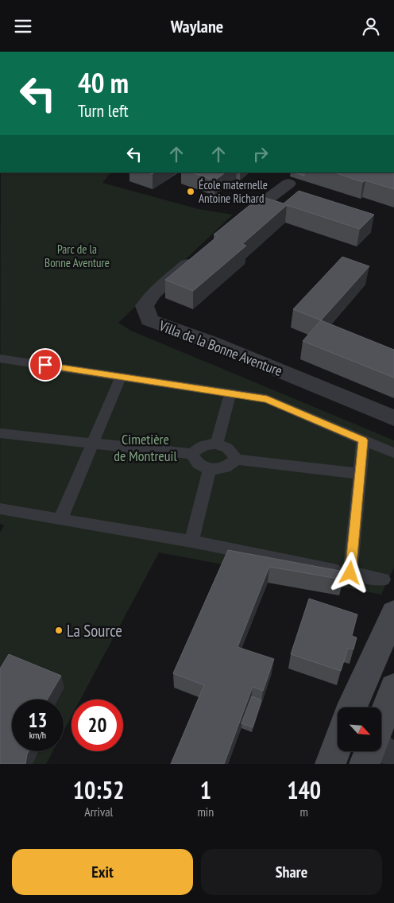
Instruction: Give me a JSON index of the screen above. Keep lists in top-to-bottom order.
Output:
{
  "streets": {
    "street": ["Villa de la Bonne Aventure"]
  },
  "parks": ["Parc de la Bonne Aventure", "Cimetière de Montreuil"],
  "places": ["École maternelle Antoine Richard", "La Source"],
  "north": "bottom right",
  "page": {
    "header": "Waylane",
    "turn": ["40 m", "Turn left"],
    "speed": "13 km/h",
    "limit": "20",
    "eta": [
      "10:52",
      "Arrival",
      "1",
      "min",
      "140",
      "m"
    ],
    "buttons": ["Exit", "Share"]
  }
}
